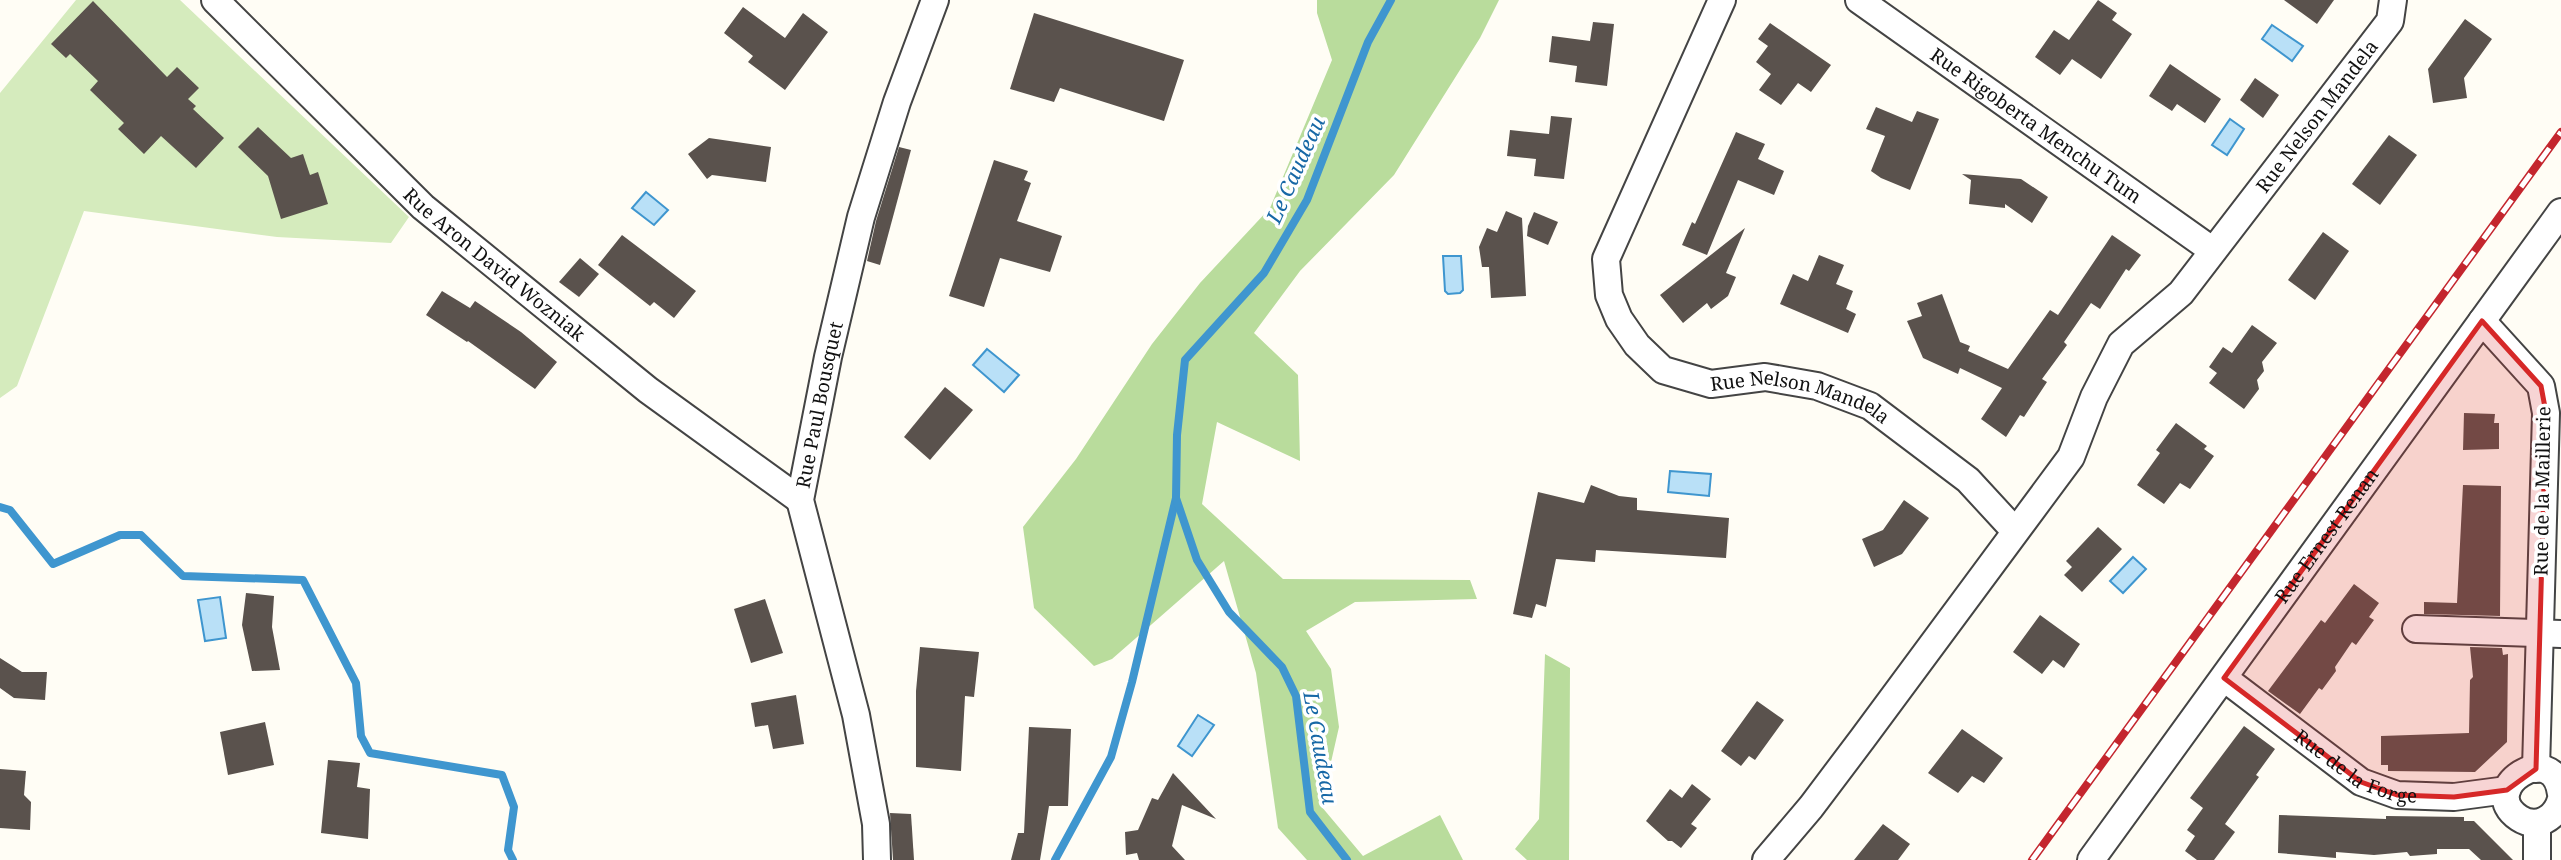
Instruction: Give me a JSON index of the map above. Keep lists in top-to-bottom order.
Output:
{
  "streets": {
    "street": [
      "Rue Nelson Mandela",
      "Rue Rigoberta Menchu Tum",
      "Rue Aron David Wozniak",
      "Rue Paul Bousquet",
      "Rue de la Maillerie",
      "Rue Ernest Renan",
      "Rue de la Forge"
    ]
  },
  "crossings": [
    ["Rue Nelson Mandela", "Rue Rigoberta Menchu Tum"],
    ["Rue Aron David Wozniak", "Rue Paul Bousquet"],
    ["Rue de la Maillerie", "Rue Ernest Renan"],
    ["Rue de la Maillerie", "Rue de la Forge"],
    ["Rue Ernest Renan", "Rue de la Forge"]
  ],
  "water": ["Le Caudeau"]
}
